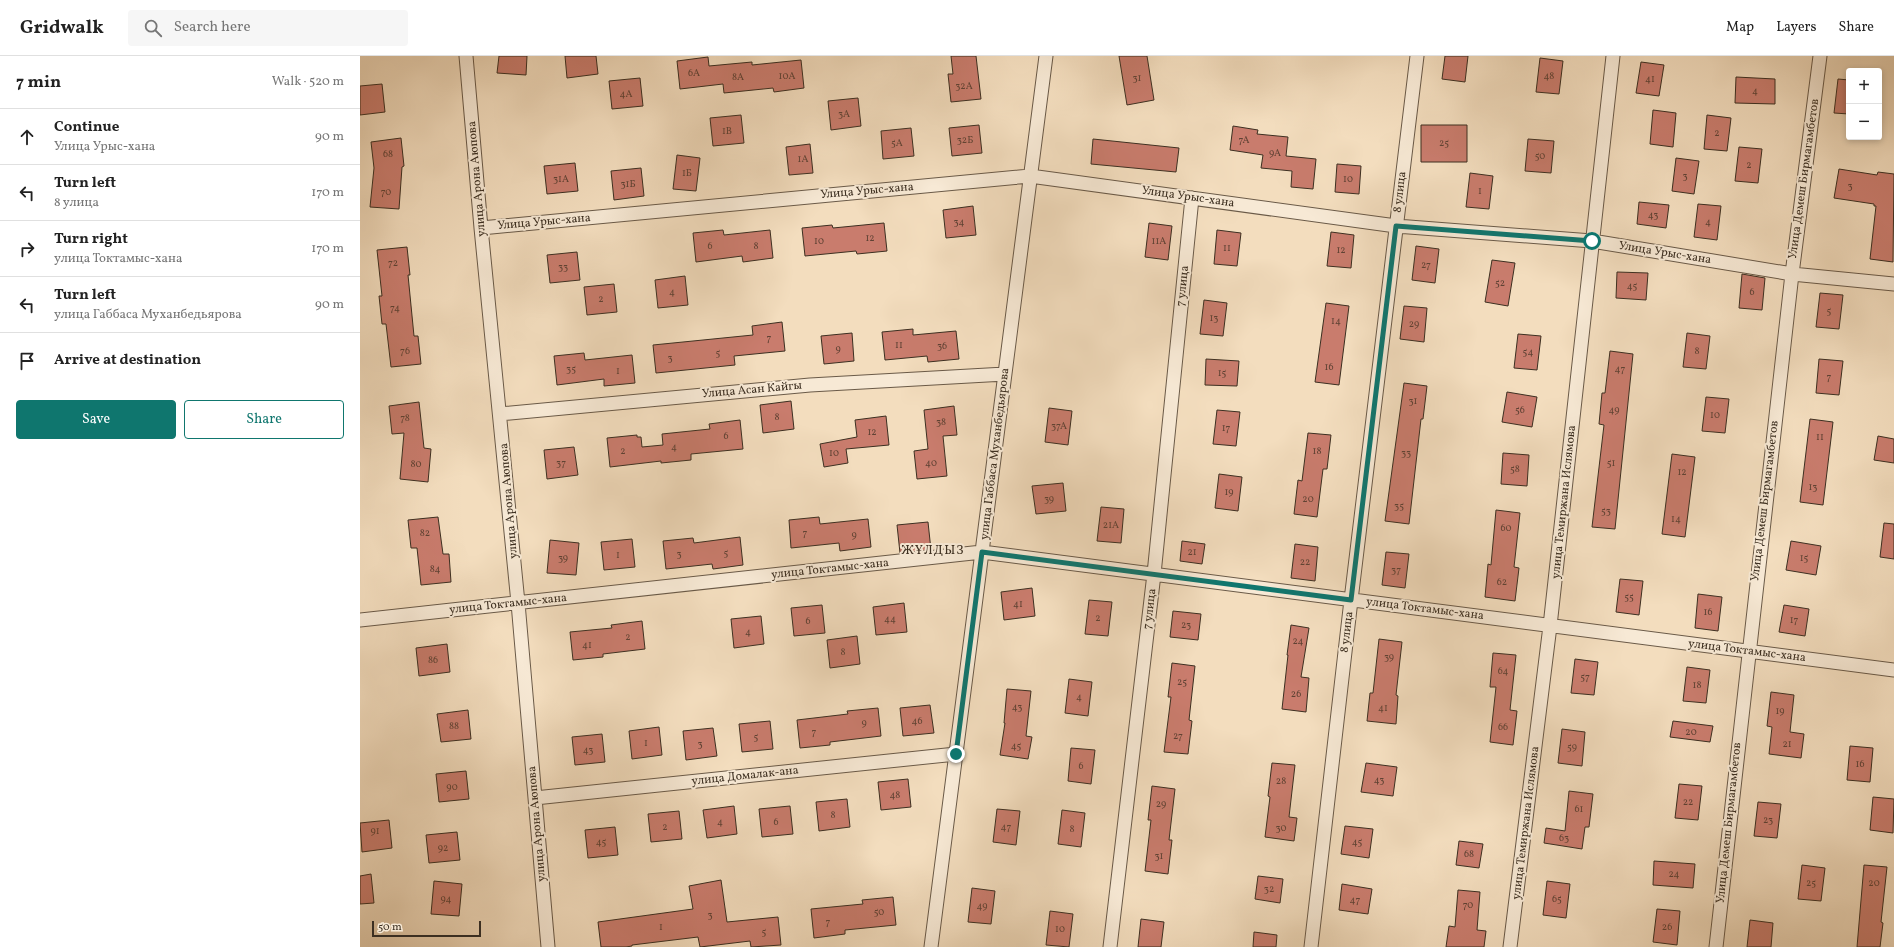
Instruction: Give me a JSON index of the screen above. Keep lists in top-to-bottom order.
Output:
{
  "streets": {
    "street": [
      "улица Арона Аюпова",
      "Улица Демеш Бирмагамбетов",
      "Улица Урыс-хана",
      "8 улица",
      "7 улица",
      "Улица Асан Кайгы",
      "улица Габбаса Муханбедьярова",
      "улица Темиржана Ислямова",
      "улица Токтамыс-хана",
      "улица Домалак-ана"
    ]
  },
  "crossings": [
    ["улица Арона Аюпова", "Улица Урыс-хана"],
    ["улица Арона Аюпова", "Улица Асан Кайгы"],
    ["улица Арона Аюпова", "улица Токтамыс-хана"],
    ["улица Арона Аюпова", "улица Домалак-ана"],
    ["Улица Демеш Бирмагамбетов", "Улица Урыс-хана"],
    ["Улица Демеш Бирмагамбетов", "улица Токтамыс-хана"],
    ["Улица Урыс-хана", "8 улица"],
    ["Улица Урыс-хана", "7 улица"],
    ["Улица Урыс-хана", "улица Габбаса Муханбедьярова"],
    ["Улица Урыс-хана", "улица Темиржана Ислямова"],
    ["8 улица", "улица Токтамыс-хана"],
    ["7 улица", "улица Токтамыс-хана"],
    ["Улица Асан Кайгы", "улица Габбаса Муханбедьярова"],
    ["улица Габбаса Муханбедьярова", "улица Токтамыс-хана"],
    ["улица Габбаса Муханбедьярова", "улица Домалак-ана"],
    ["улица Темиржана Ислямова", "улица Токтамыс-хана"]
  ],
  "districts": ["ЖҰЛДЫЗ"],
  "house_numbers": [
    "6А",
    "10А",
    "48",
    "8А",
    "31",
    "41",
    "32А",
    "4",
    "4А",
    "3А",
    "1В",
    "2",
    "32Б",
    "7А",
    "5А",
    "25",
    "9А",
    "68",
    "50",
    "1А",
    "2",
    "1Б",
    "3",
    "31А",
    "10",
    "31Б",
    "3",
    "1",
    "70",
    "43",
    "34",
    "4",
    "12",
    "10",
    "11А",
    "6",
    "8",
    "11",
    "12",
    "72",
    "27",
    "33",
    "52",
    "45",
    "4",
    "6",
    "2",
    "74",
    "5",
    "13",
    "14",
    "29",
    "7",
    "11",
    "36",
    "9",
    "76",
    "8",
    "54",
    "5",
    "3",
    "16",
    "35",
    "47",
    "1",
    "15",
    "7",
    "31",
    "56",
    "49",
    "10",
    "8",
    "78",
    "38",
    "37А",
    "17",
    "12",
    "6",
    "11",
    "4",
    "2",
    "18",
    "10",
    "33",
    "37",
    "40",
    "51",
    "80",
    "58",
    "12",
    "13",
    "19",
    "39",
    "20",
    "35",
    "53",
    "14",
    "21А",
    "60",
    "82",
    "7",
    "9",
    "21",
    "5",
    "3",
    "1",
    "39",
    "15",
    "22",
    "84",
    "37",
    "62",
    "55",
    "41",
    "16",
    "2",
    "44",
    "17",
    "6",
    "23",
    "4",
    "2",
    "24",
    "41",
    "8",
    "39",
    "86",
    "64",
    "57",
    "25",
    "18",
    "26",
    "4",
    "43",
    "41",
    "19",
    "46",
    "9",
    "88",
    "66",
    "7",
    "20",
    "27",
    "5",
    "1",
    "3",
    "21",
    "45",
    "59",
    "43",
    "16",
    "6",
    "43",
    "28",
    "90",
    "48",
    "22",
    "29",
    "61",
    "8",
    "23",
    "4",
    "6",
    "2",
    "47",
    "30",
    "8",
    "91",
    "63",
    "45",
    "45",
    "92",
    "68",
    "31",
    "24",
    "25",
    "20",
    "32",
    "94",
    "65",
    "47",
    "70",
    "49",
    "50",
    "3",
    "7",
    "1",
    "26",
    "10",
    "5"
  ],
  "scale_bar": "50 m",
  "page": {
    "header": "Gridwalk",
    "search": "Search here",
    "nav": ["Map", "Layers", "Share"],
    "heading": ["7 min", "Walk · 520 m"],
    "map_buttons": ["+", "−"],
    "list": [
      ["Continue", "Улица Урыс-хана", "90 m"],
      ["Turn left", "8 улица", "170 m"],
      ["Turn right", "улица Токтамыс-хана", "170 m"],
      ["Turn left", "улица Габбаса Муханбедьярова", "90 m"],
      "Arrive at destination"
    ],
    "buttons": ["Save", "Share"],
    "scale": "50 m"
  }
}
